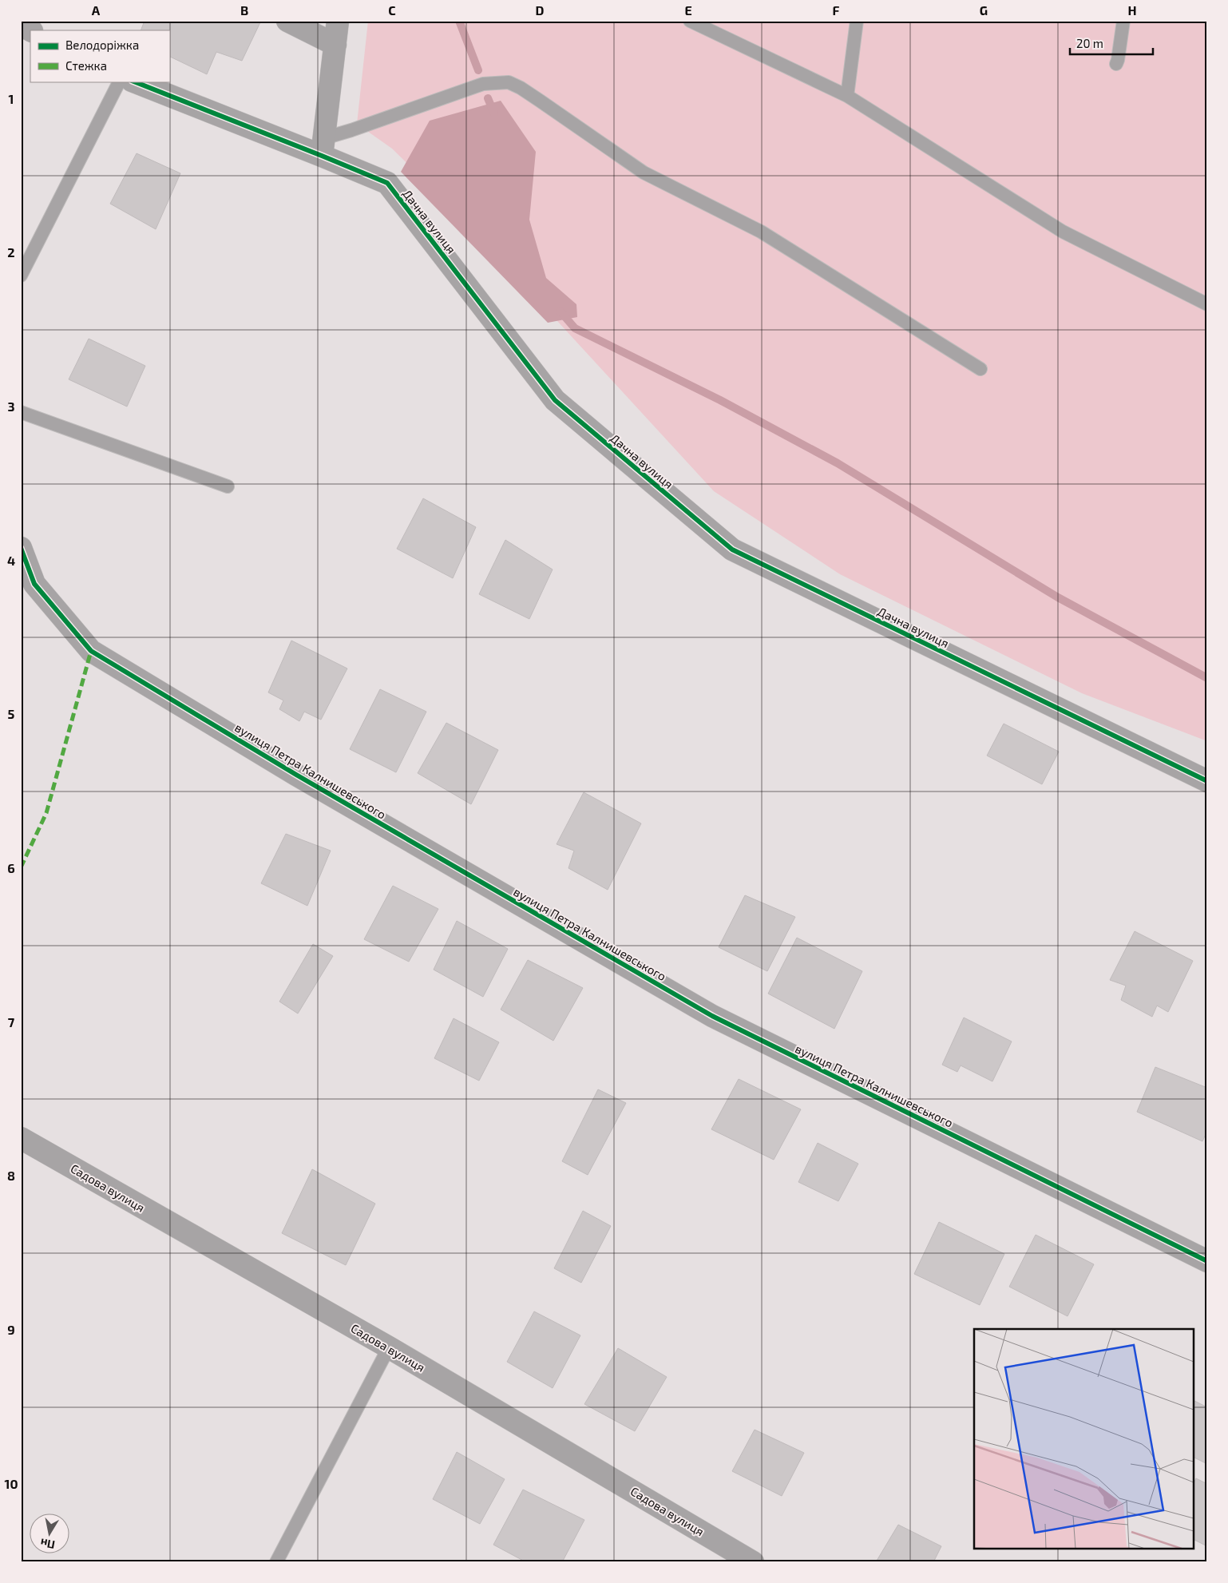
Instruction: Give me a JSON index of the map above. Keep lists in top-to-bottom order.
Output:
{
  "streets": {
    "street": ["Дачна вулиця", "вулиця Петра Калнишевського", "Садова вулиця"]
  },
  "legend": ["Велодоріжка", "Стежка"],
  "scale_bar": "20 m",
  "north": "bottom",
  "grid": {
    "columns": [
      "A",
      "B",
      "C",
      "D",
      "E",
      "F",
      "G",
      "H"
    ],
    "rows": [
      "1",
      "2",
      "3",
      "4",
      "5",
      "6",
      "7",
      "8",
      "9",
      "10"
    ]
  }
}
